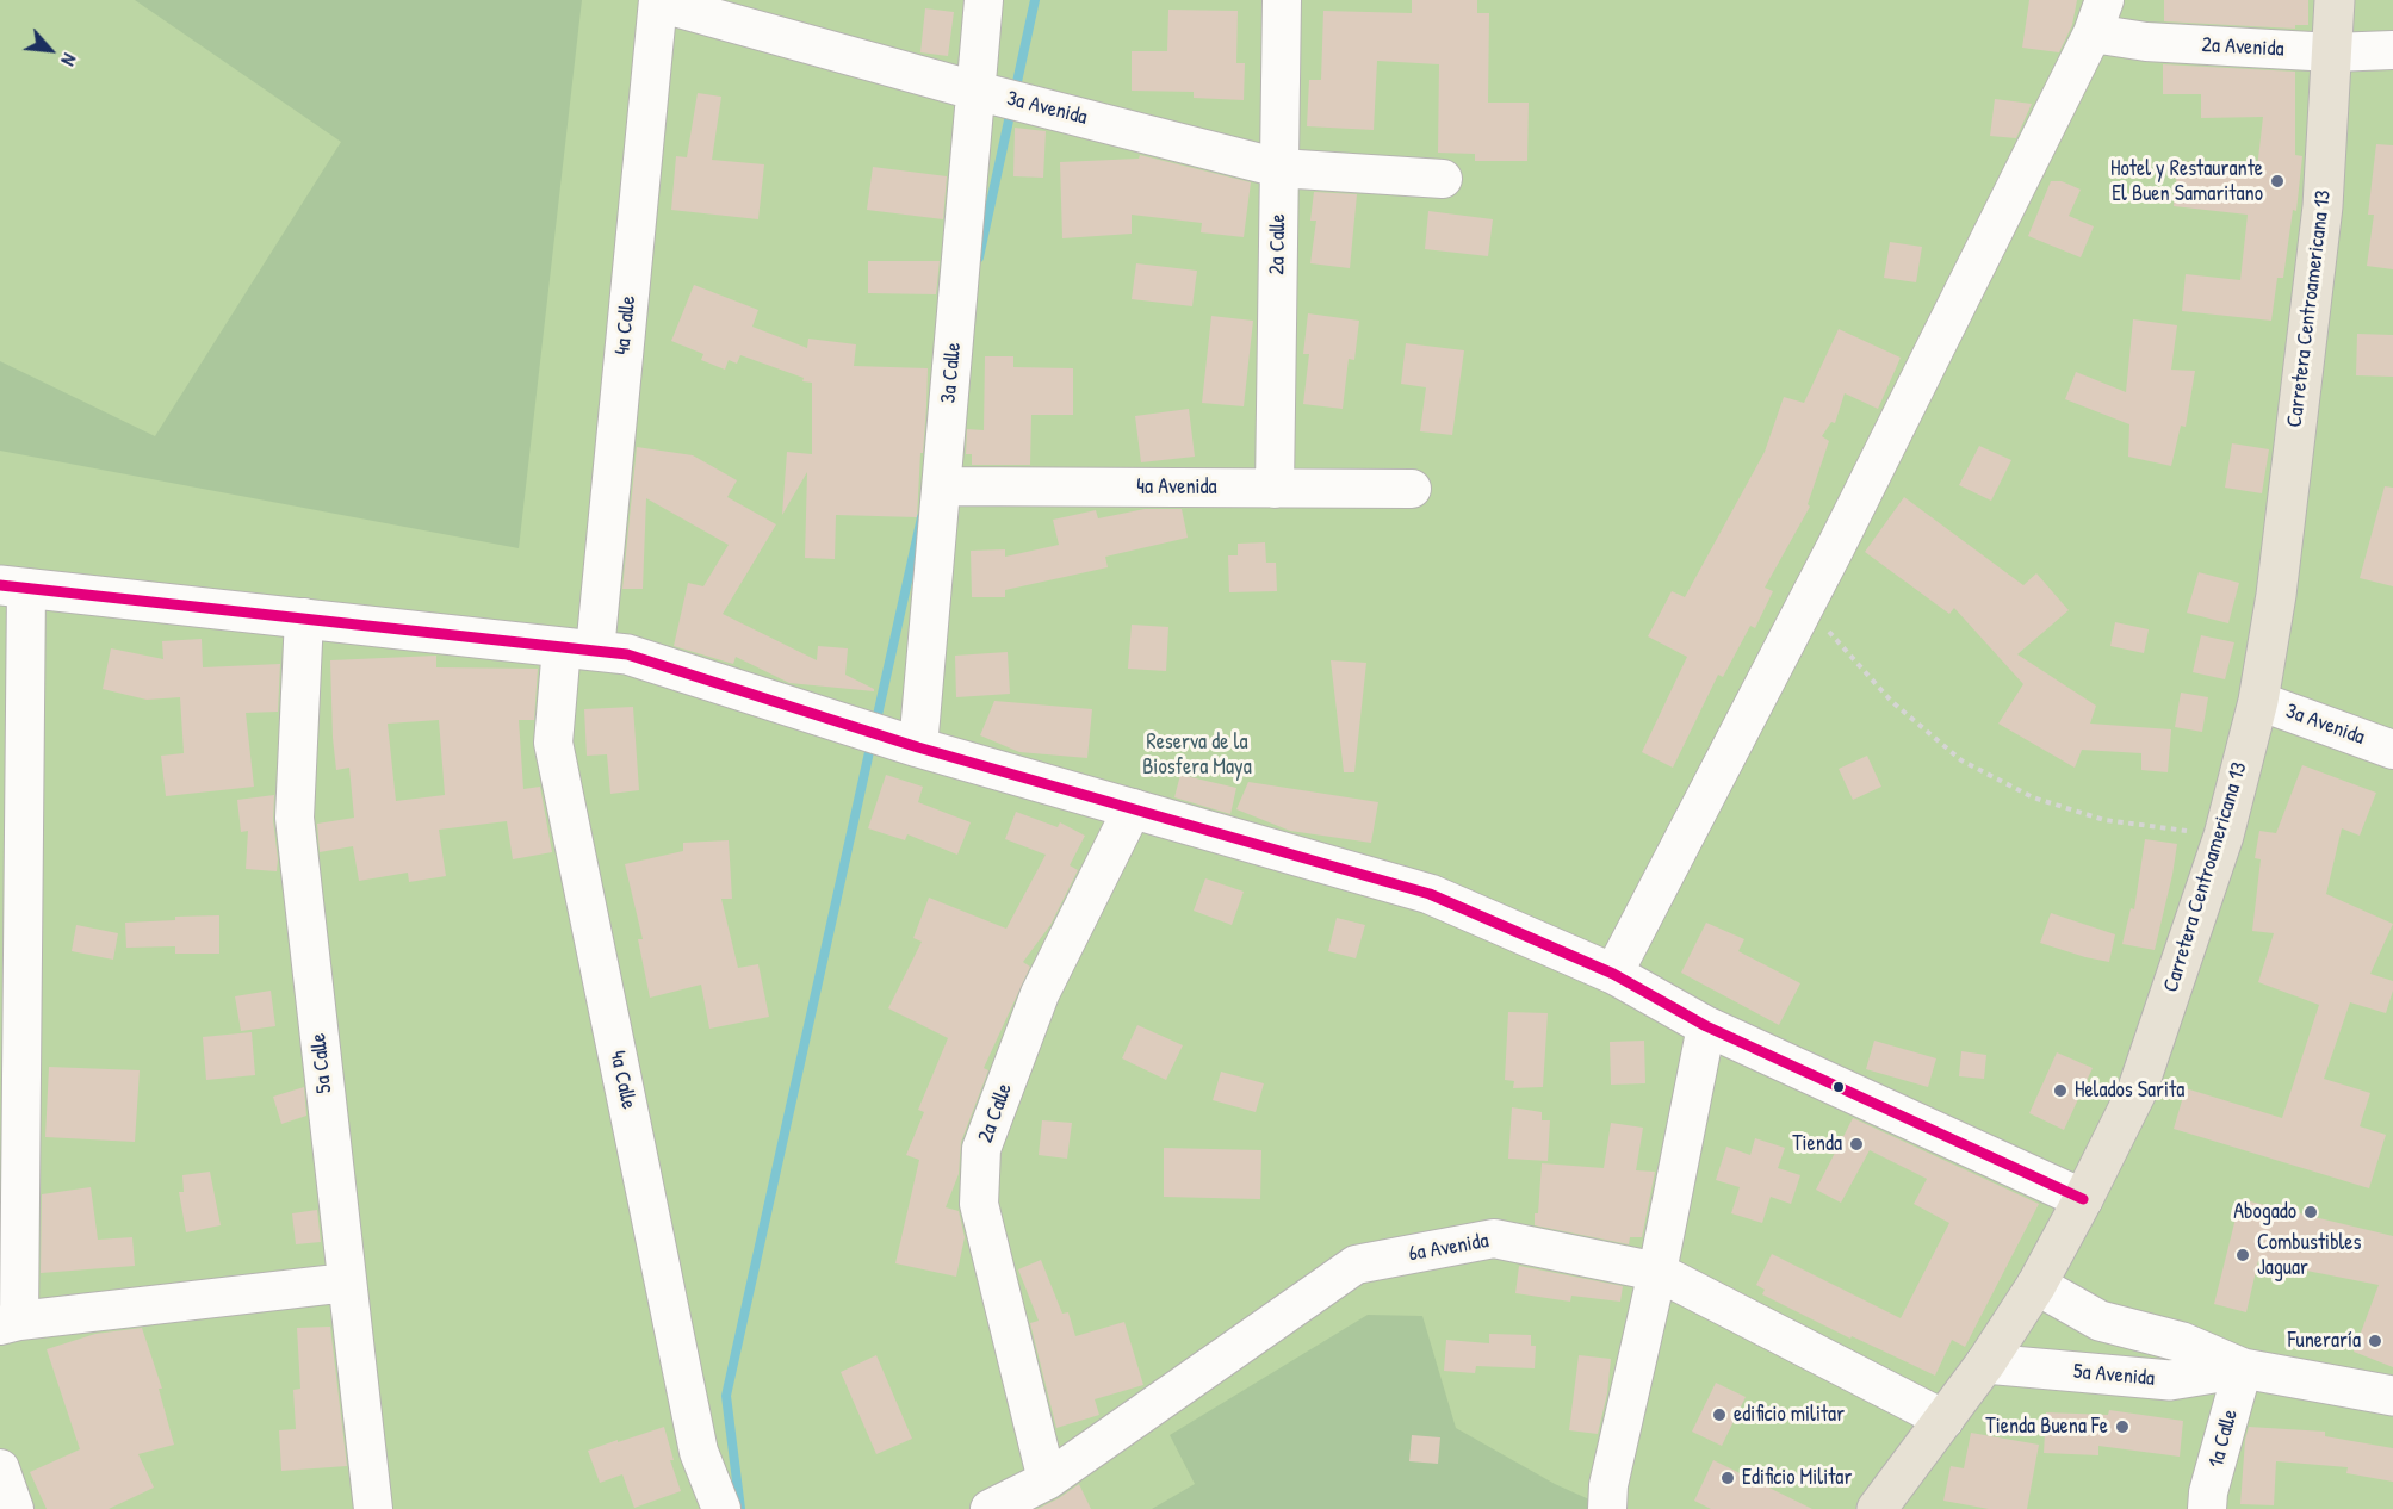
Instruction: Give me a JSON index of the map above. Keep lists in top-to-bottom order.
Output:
{
  "streets": {
    "highway": ["Carretera Centroamericana 13"],
    "street": [
      "2a Avenida",
      "3a Avenida",
      "2a Calle",
      "4a Calle",
      "3a Calle",
      "4a Avenida",
      "5a Calle",
      "6a Avenida",
      "5a Avenida",
      "1a Calle"
    ]
  },
  "crossings": [
    ["2a Avenida", "Carretera Centroamericana 13"],
    ["3a Avenida", "2a Calle"],
    ["3a Avenida", "Carretera Centroamericana 13"],
    ["3a Avenida", "4a Calle"],
    ["3a Avenida", "3a Calle"],
    ["2a Calle", "4a Avenida"],
    ["2a Calle", "6a Avenida"],
    ["Carretera Centroamericana 13", "6a Avenida"],
    ["Carretera Centroamericana 13", "5a Avenida"],
    ["3a Calle", "4a Avenida"],
    ["5a Avenida", "1a Calle"]
  ],
  "parks": ["Reserva de la Biosfera Maya"],
  "places": [
    "Hotel y Restaurante El Buen Samaritano",
    "Helados Sarita",
    "Tienda",
    "Abogado",
    "Combustibles Jaguar",
    "Funeraría",
    "edificio militar",
    "Tienda Buena Fe",
    "Edificio Militar"
  ],
  "north": "bottom right"
}
